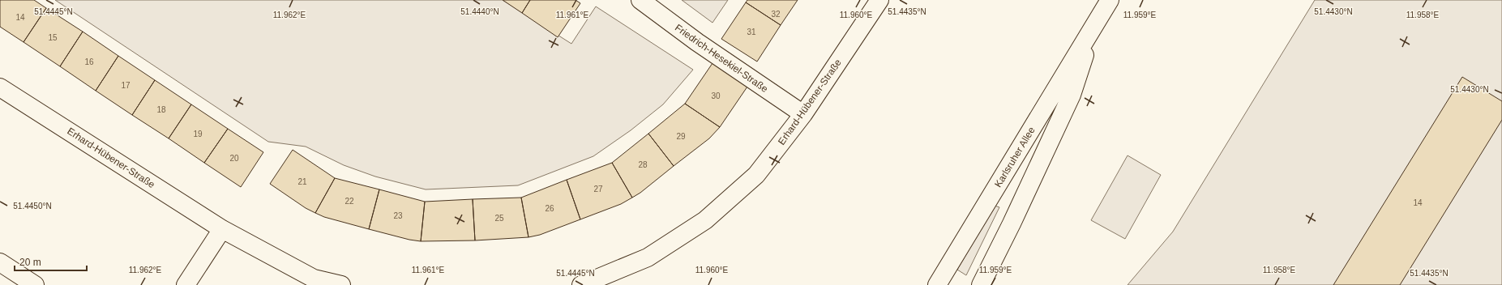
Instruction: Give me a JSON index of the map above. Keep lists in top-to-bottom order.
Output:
{
  "streets": {
    "street": ["Friedrich-Hesekiel-Straße", "Erhard-Hübener-Straße", "Karlsruher Allee"]
  },
  "crossings": [
    ["Friedrich-Hesekiel-Straße", "Erhard-Hübener-Straße"]
  ],
  "house_numbers": [
    "32",
    "14",
    "31",
    "15",
    "16",
    "17",
    "30",
    "18",
    "19",
    "29",
    "20",
    "28",
    "21",
    "27",
    "22",
    "14",
    "26",
    "23",
    "25"
  ],
  "scale_bar": "20 m",
  "coordinates": [
    "51.4435°N",
    "51.4445°N",
    "51.4440°N",
    "51.4430°N",
    "11.962°E",
    "11.961°E",
    "11.960°E",
    "11.959°E",
    "11.958°E",
    "51.4450°N"
  ]
}
